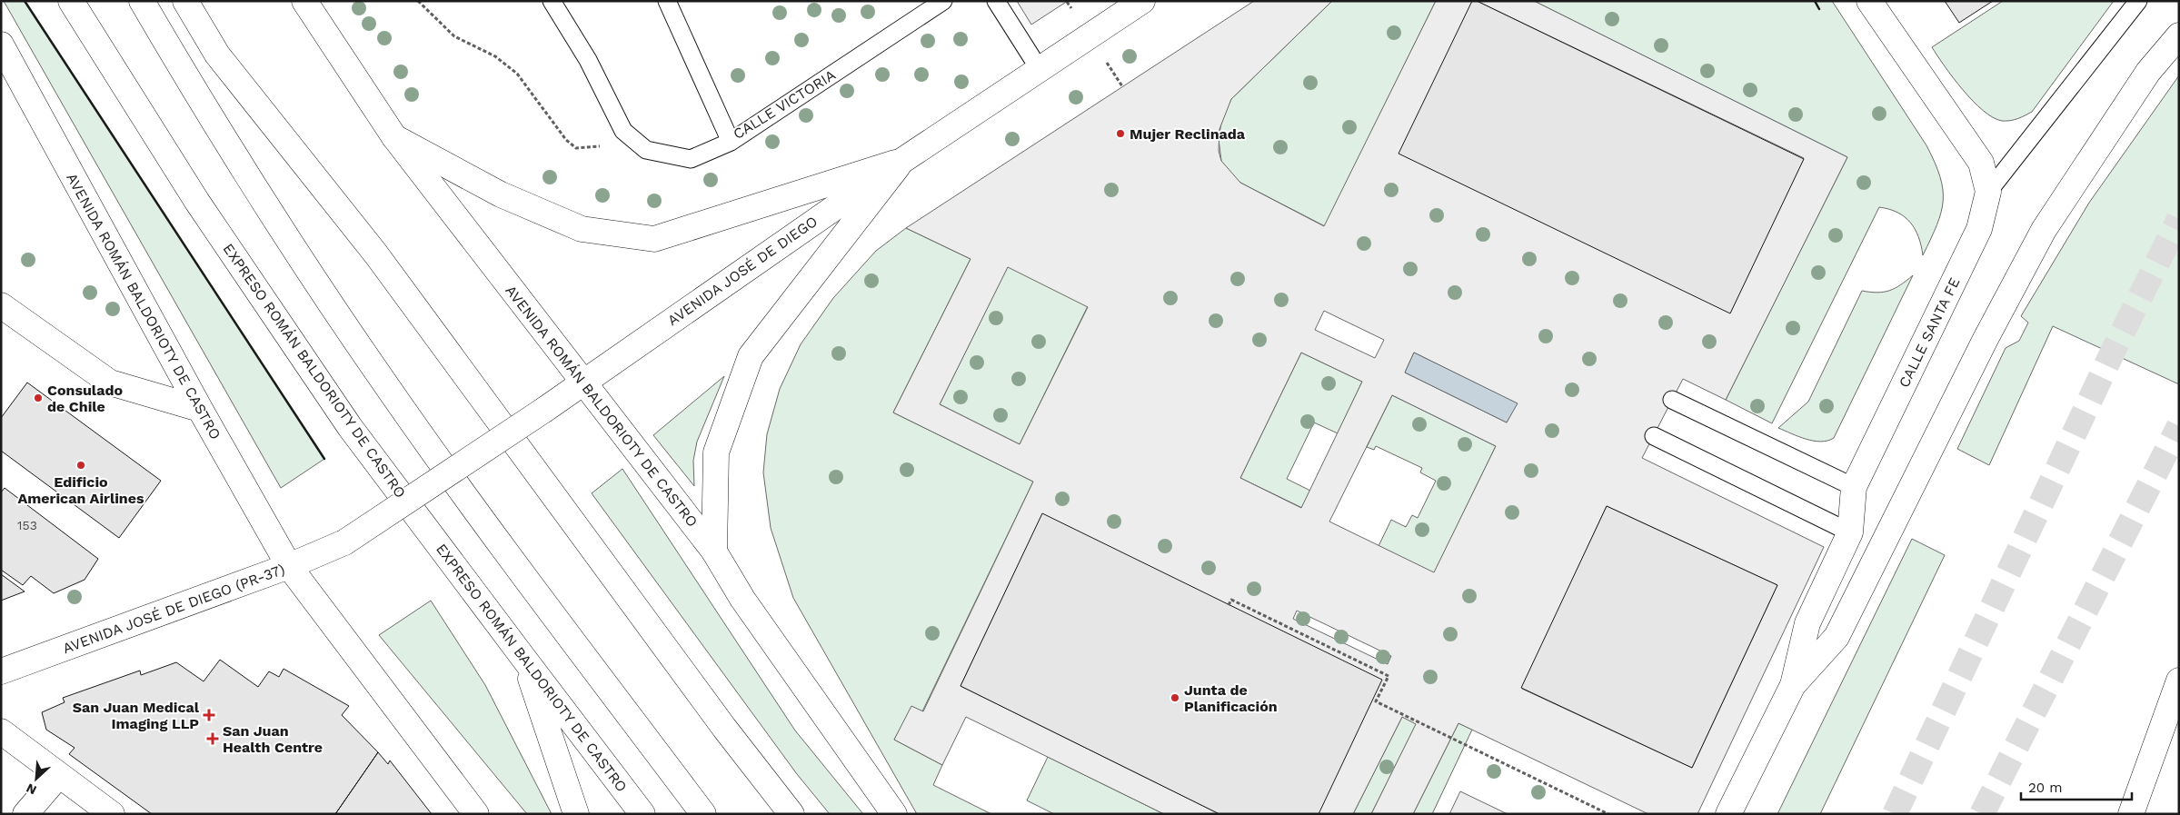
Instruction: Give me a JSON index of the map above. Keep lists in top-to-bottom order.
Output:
{
  "streets": {
    "main road": [
      "AVENIDA JOSÉ DE DIEGO",
      "AVENIDA ROMÁN BALDORIOTY DE CASTRO",
      "CALLE SANTA FE",
      "EXPRESO ROMÁN BALDORIOTY DE CASTRO",
      "AVENIDA JOSÉ DE DIEGO (PR-37)"
    ],
    "lane": ["CALLE VICTORIA"]
  },
  "crossings": [
    ["AVENIDA JOSÉ DE DIEGO", "AVENIDA ROMÁN BALDORIOTY DE CASTRO"],
    ["AVENIDA JOSÉ DE DIEGO", "AVENIDA JOSÉ DE DIEGO (PR-37)"],
    ["AVENIDA ROMÁN BALDORIOTY DE CASTRO", "AVENIDA JOSÉ DE DIEGO (PR-37)"]
  ],
  "places": {
    "other": [
      "Mujer Reclinada",
      "Consulado de Chile",
      "Edificio American Airlines",
      "Junta de Planificación"
    ],
    "health": ["San Juan Medical Imaging LLP", "San Juan Health Centre"]
  },
  "house_numbers": ["153"],
  "scale_bar": "20 m",
  "north": "bottom left"
}
